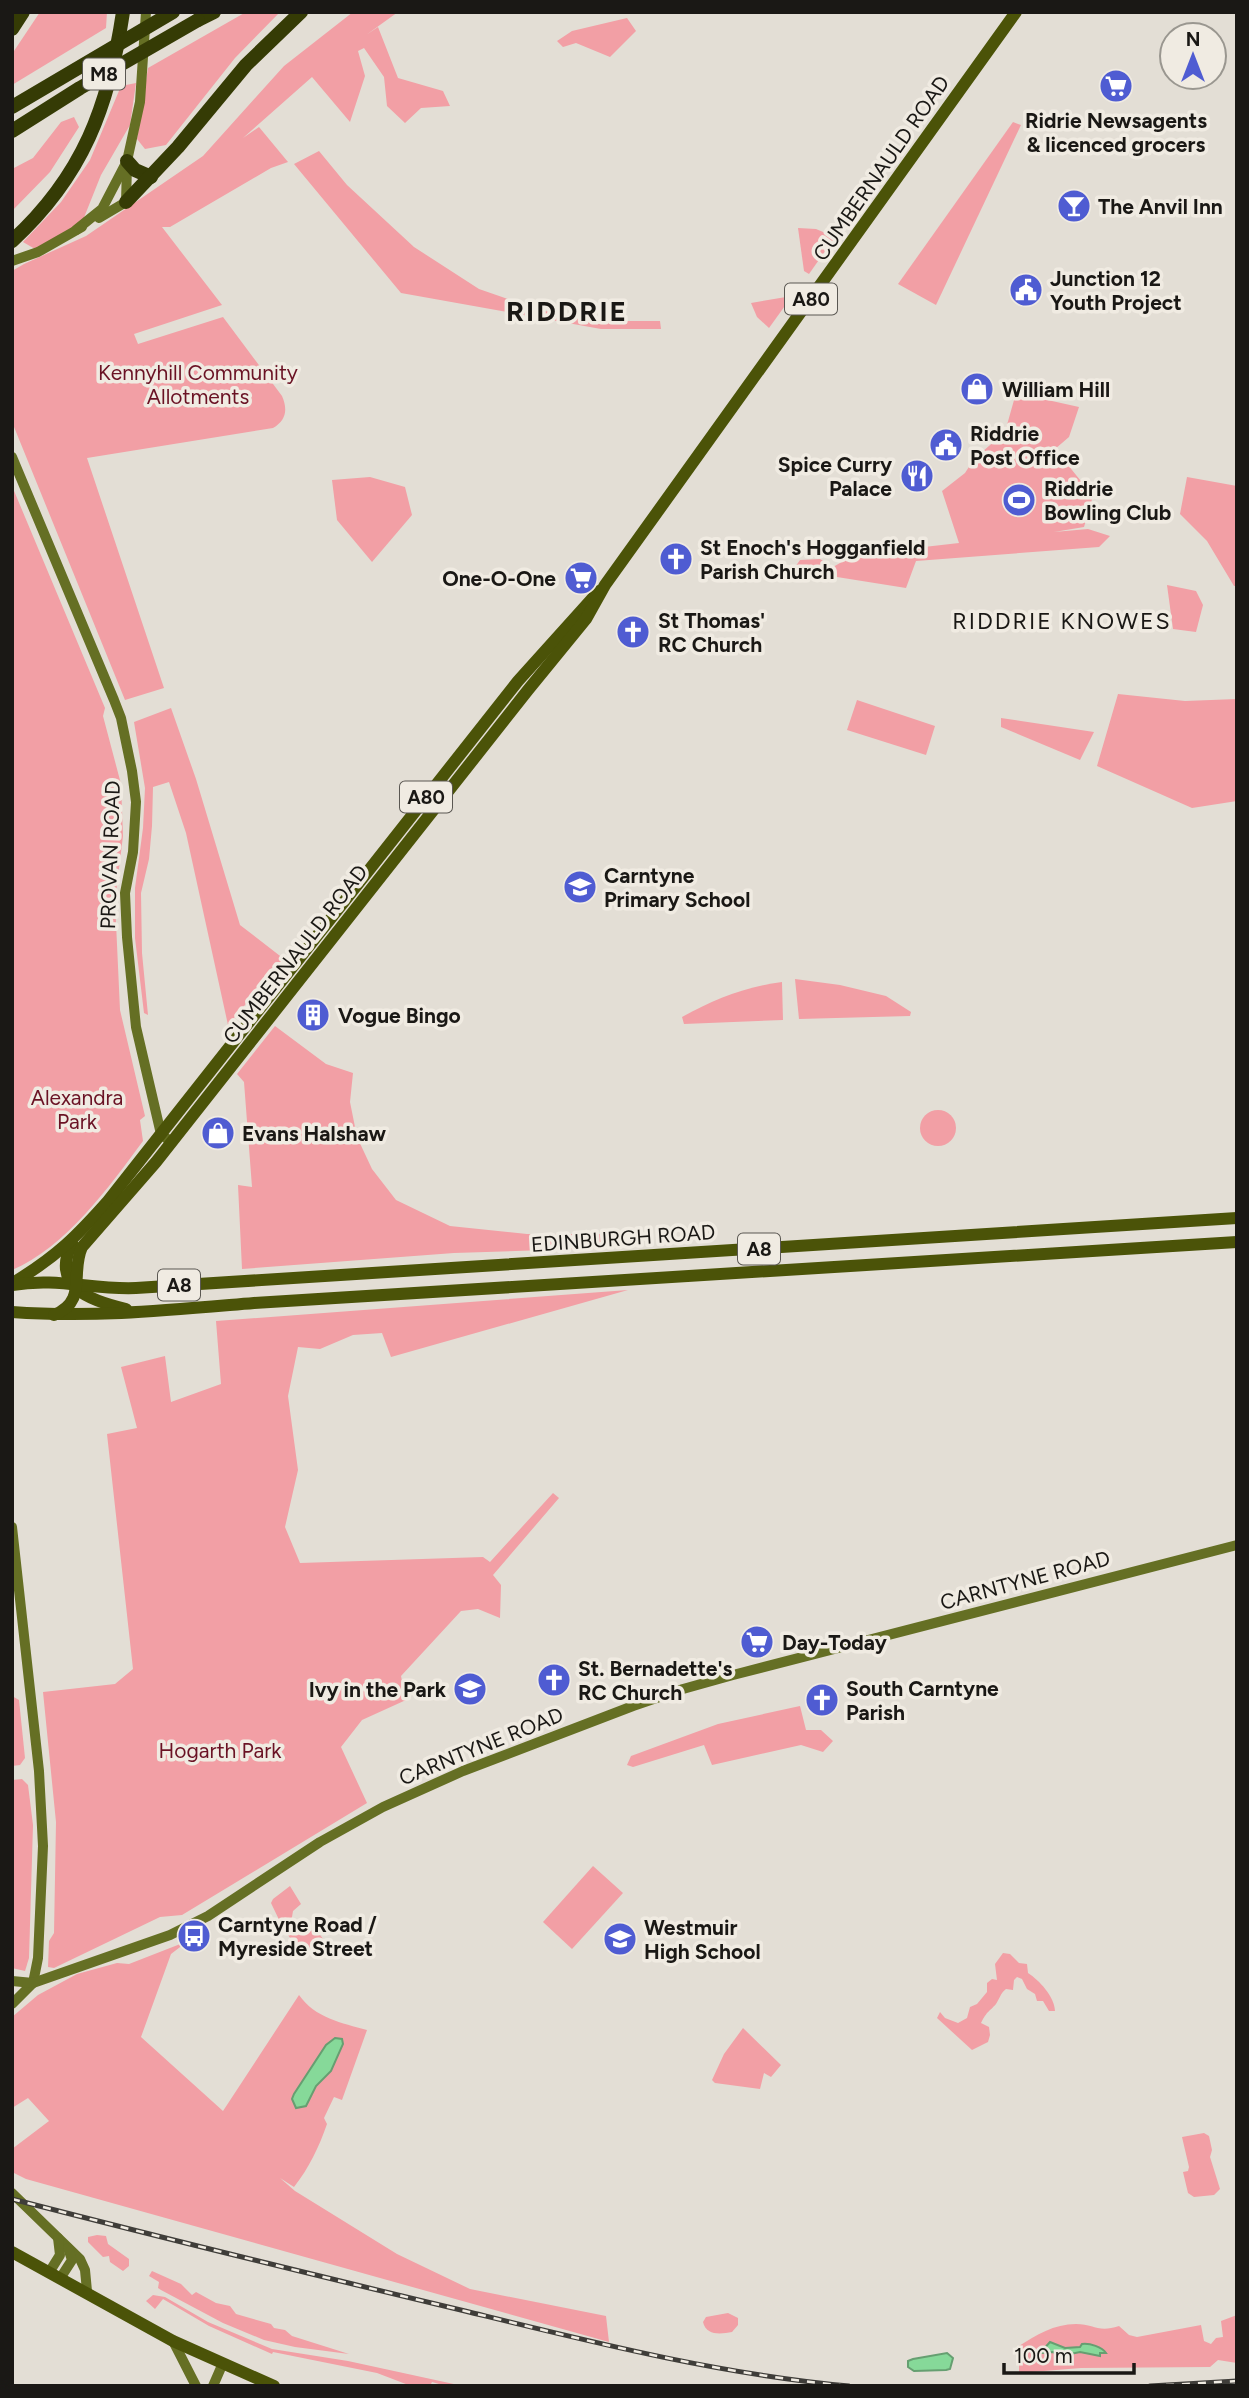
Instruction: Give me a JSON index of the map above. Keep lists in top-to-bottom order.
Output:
{
  "streets": {
    "highway": ["M8"],
    "main road": [
      "CUMBERNAULD ROAD",
      "A80",
      "EDINBURGH ROAD",
      "A8"
    ],
    "street": ["PROVAN ROAD", "CARNTYNE ROAD"]
  },
  "crossings": [
    ["CUMBERNAULD ROAD", "A80"],
    ["CUMBERNAULD ROAD", "PROVAN ROAD"],
    ["CUMBERNAULD ROAD", "EDINBURGH ROAD"],
    ["A80", "EDINBURGH ROAD"],
    ["EDINBURGH ROAD", "A8"]
  ],
  "districts": ["RIDDRIE", "RIDDRIE KNOWES"],
  "parks": ["Kennyhill Community Allotments", "Alexandra Park", "Hogarth Park"],
  "places": {
    "supermarket": ["Ridrie Newsagents & licenced grocers", "One-O-One", "Day-Today"],
    "bar": ["The Anvil Inn"],
    "public building": ["Junction 12 Youth Project", "Riddrie Post Office"],
    "shop": ["William Hill", "Evans Halshaw"],
    "restaurant": ["Spice Curry Palace"],
    "sports": ["Riddrie Bowling Club"],
    "church": [
      "St Enoch's Hogganfield Parish Church",
      "St Thomas' RC Church",
      "St. Bernadette's RC Church",
      "South Carntyne Parish"
    ],
    "school or university": ["Carntyne Primary School", "Ivy in the Park", "Westmuir High School"],
    "building": ["Vogue Bingo"],
    "bus stop": ["Carntyne Road / Myreside Street"]
  },
  "scale_bar": "100 m",
  "north": "top"
}
